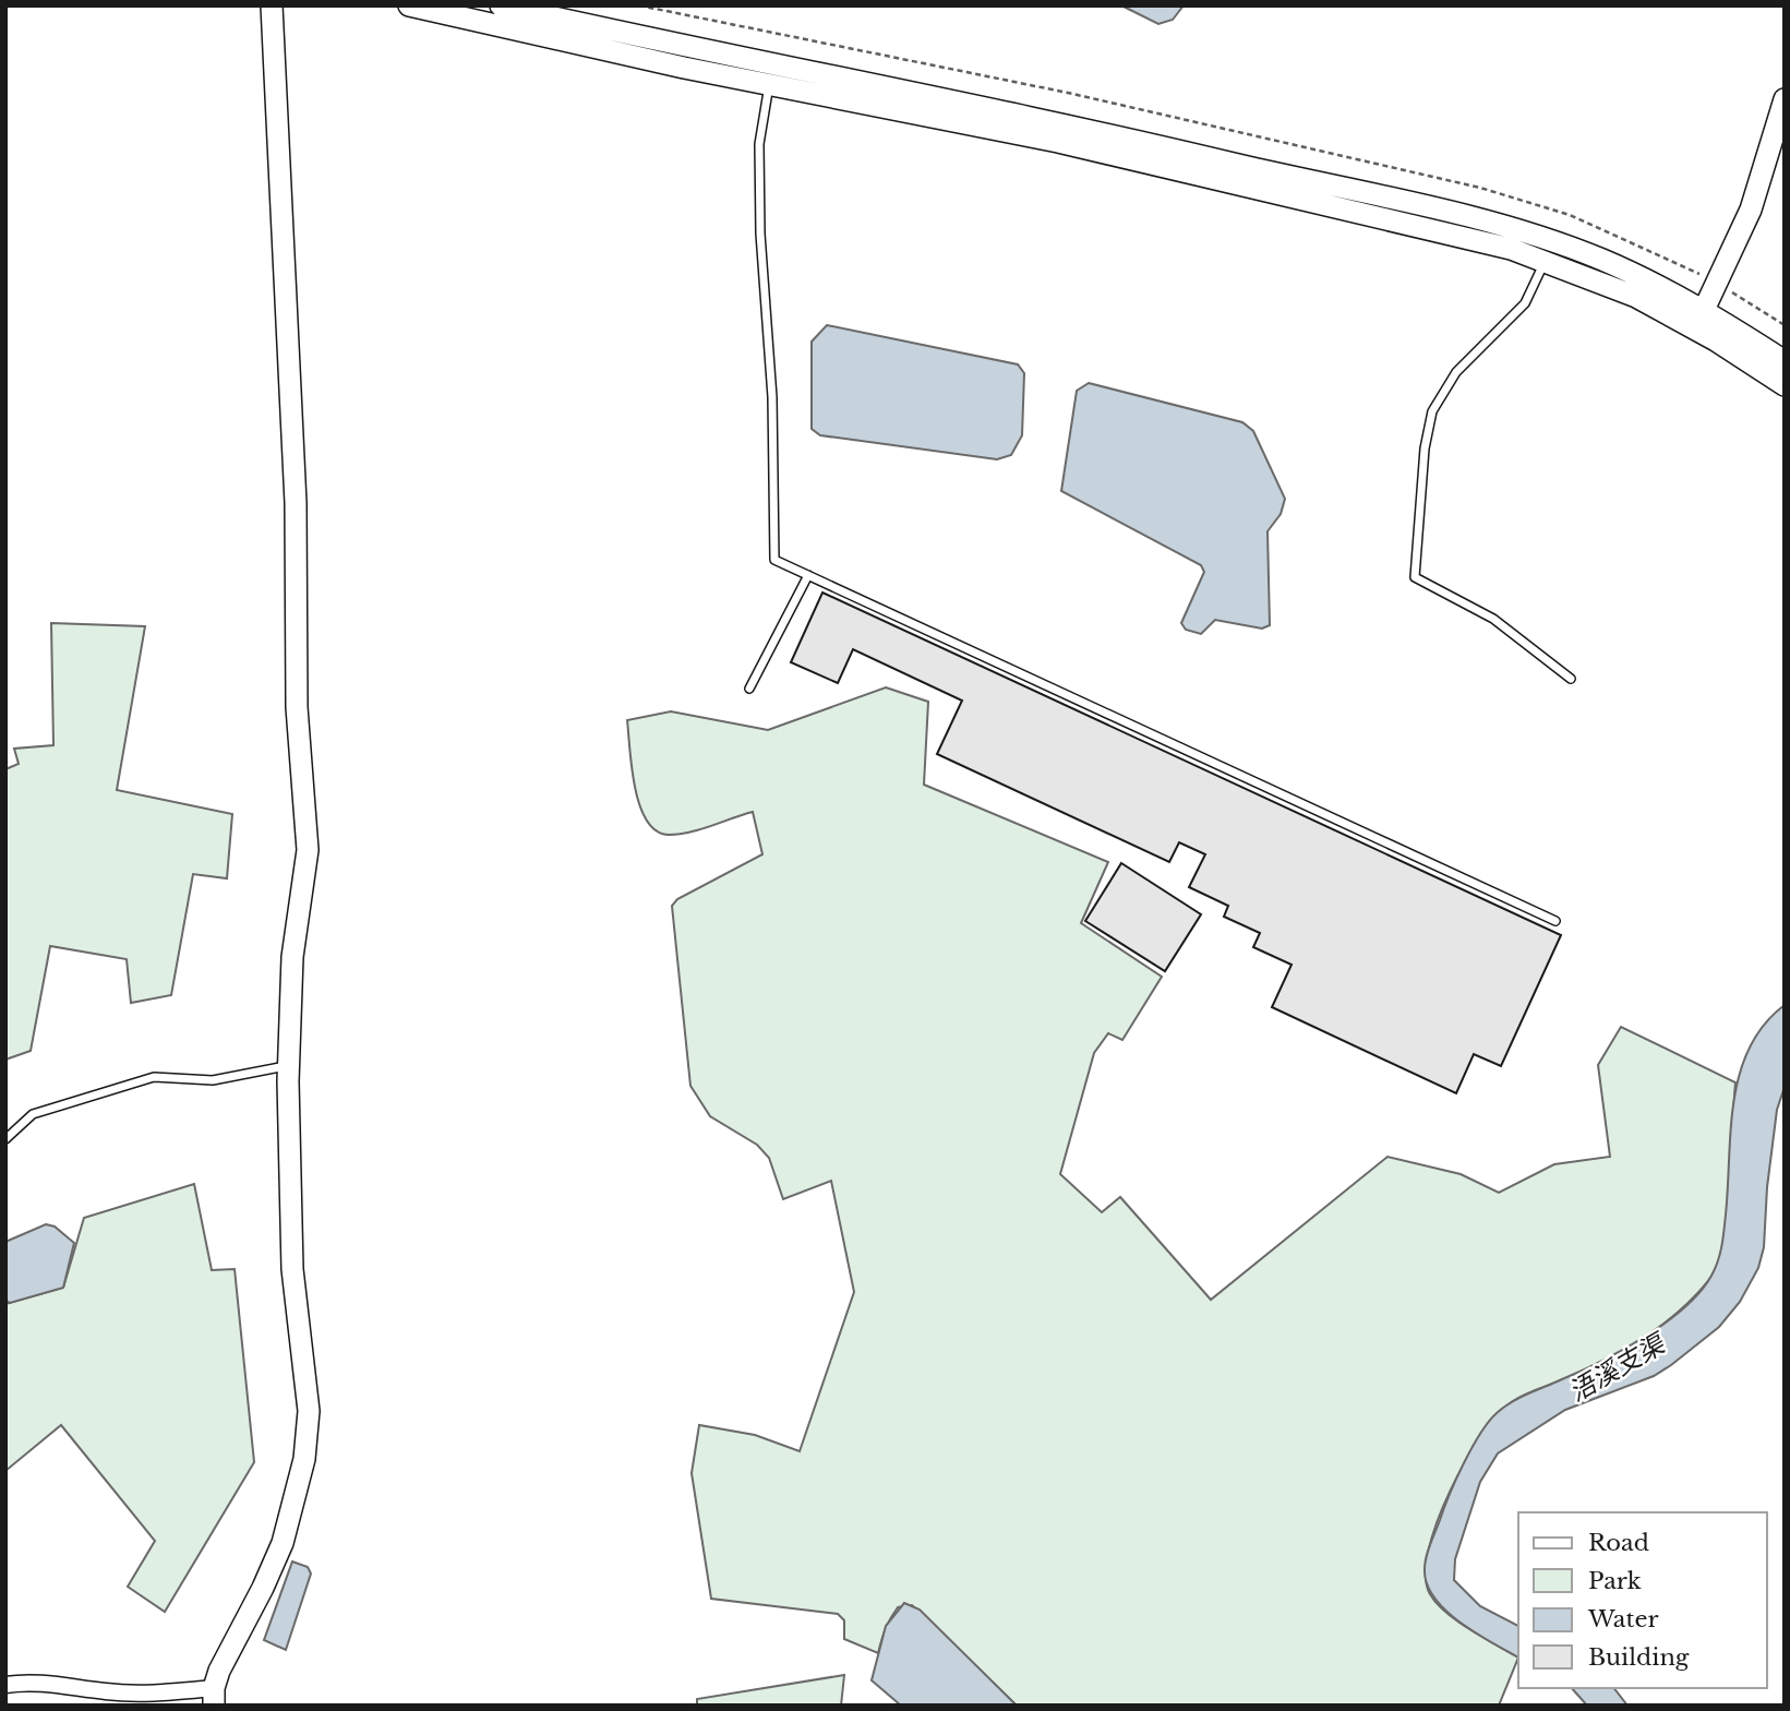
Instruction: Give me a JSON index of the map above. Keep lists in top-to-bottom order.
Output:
{
  "water": ["浯溪支渠"],
  "legend": [
    "Road",
    "Park",
    "Water",
    "Building"
  ]
}
